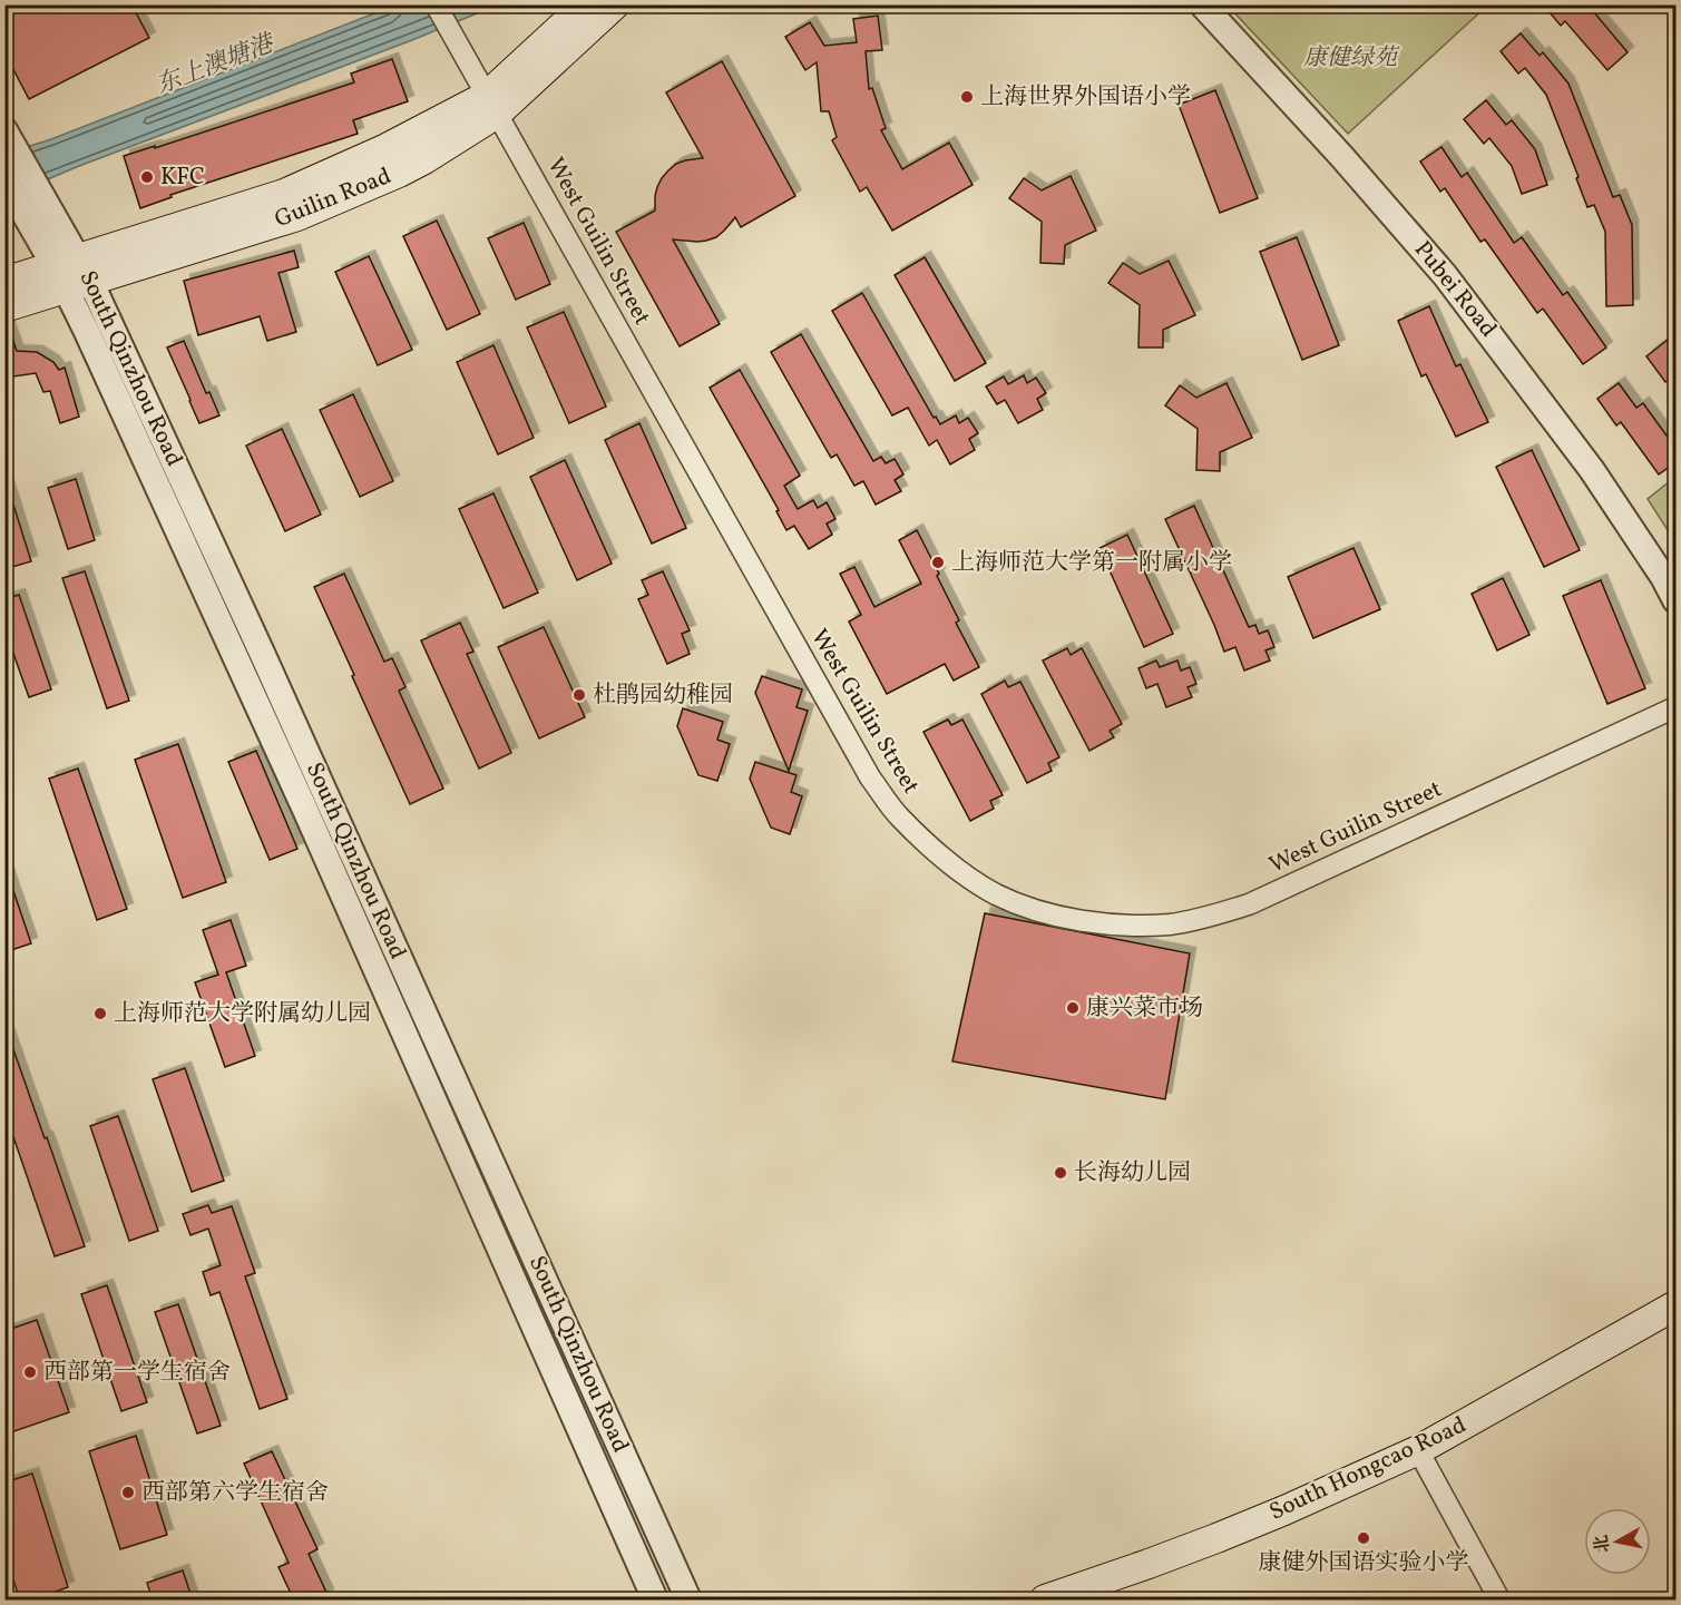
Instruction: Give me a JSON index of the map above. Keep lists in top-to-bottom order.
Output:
{
  "streets": {
    "main road": ["Guilin Road", "South Hongcao Road"],
    "street": ["West Guilin Street", "Pubei Road", "South Qinzhou Road"]
  },
  "crossings": [
    ["Guilin Road", "West Guilin Street"],
    ["Guilin Road", "South Qinzhou Road"]
  ],
  "water": ["东上澳塘港"],
  "parks": ["康健绿苑"],
  "places": [
    "上海世界外国语小学",
    "KFC",
    "上海师范大学第一附属小学",
    "杜鹃园幼稚园",
    "康兴菜市场",
    "上海师范大学附属幼儿园",
    "长海幼儿园",
    "西部第一学生宿舍",
    "西部第六学生宿舍",
    "康健外国语实验小学"
  ],
  "north": "left"
}
